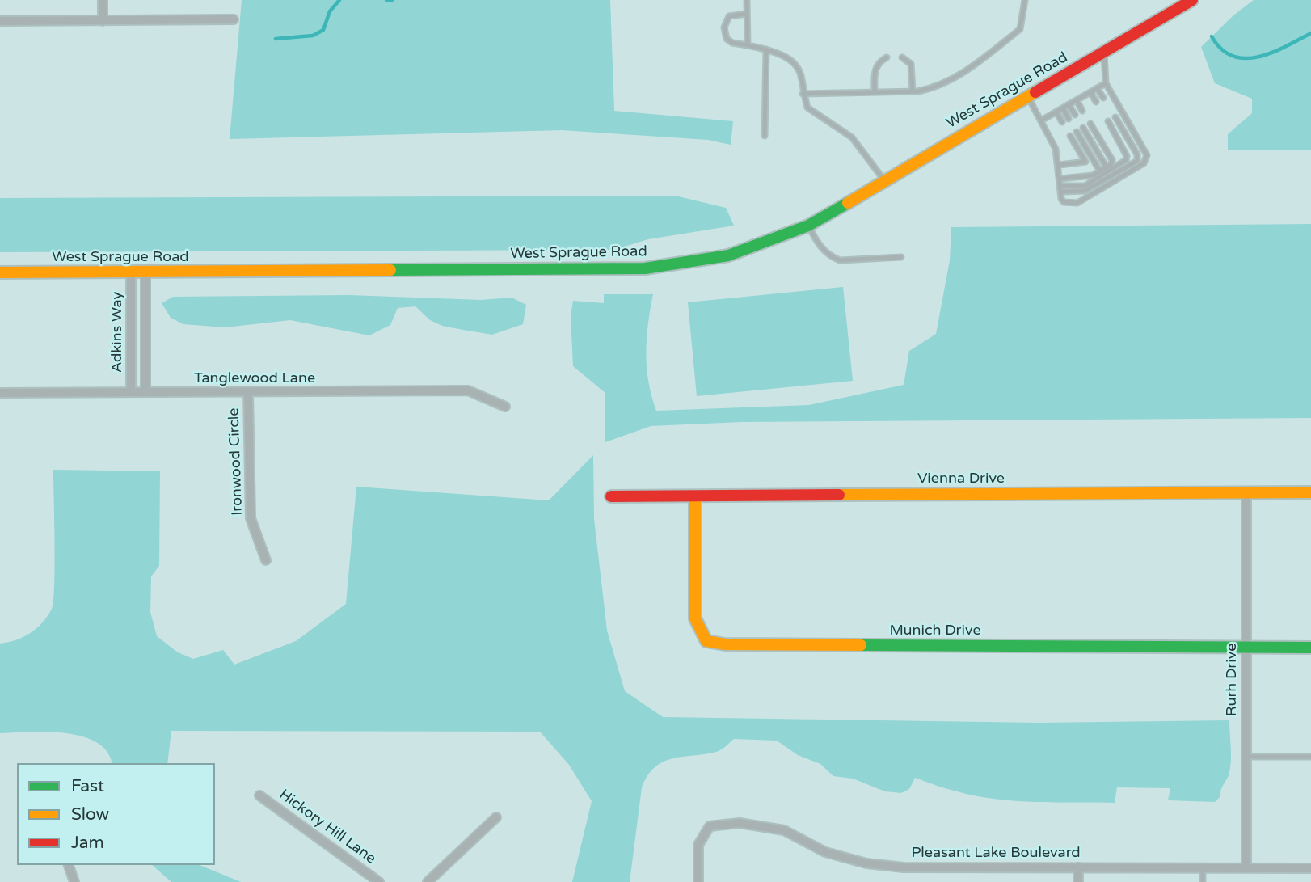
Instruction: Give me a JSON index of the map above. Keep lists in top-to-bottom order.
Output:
{
  "streets": {
    "street": [
      "West Sprague Road",
      "Adkins Way",
      "Tanglewood Lane",
      "Ironwood Circle",
      "Vienna Drive",
      "Munich Drive",
      "Rurh Drive",
      "Hickory Hill Lane",
      "Pleasant Lake Boulevard"
    ]
  },
  "crossings": [
    ["West Sprague Road", "Adkins Way"],
    ["Adkins Way", "Tanglewood Lane"],
    ["Tanglewood Lane", "Ironwood Circle"],
    ["Vienna Drive", "Munich Drive"],
    ["Vienna Drive", "Rurh Drive"],
    ["Munich Drive", "Rurh Drive"],
    ["Rurh Drive", "Pleasant Lake Boulevard"]
  ],
  "legend": ["Fast", "Slow", "Jam"]
}
